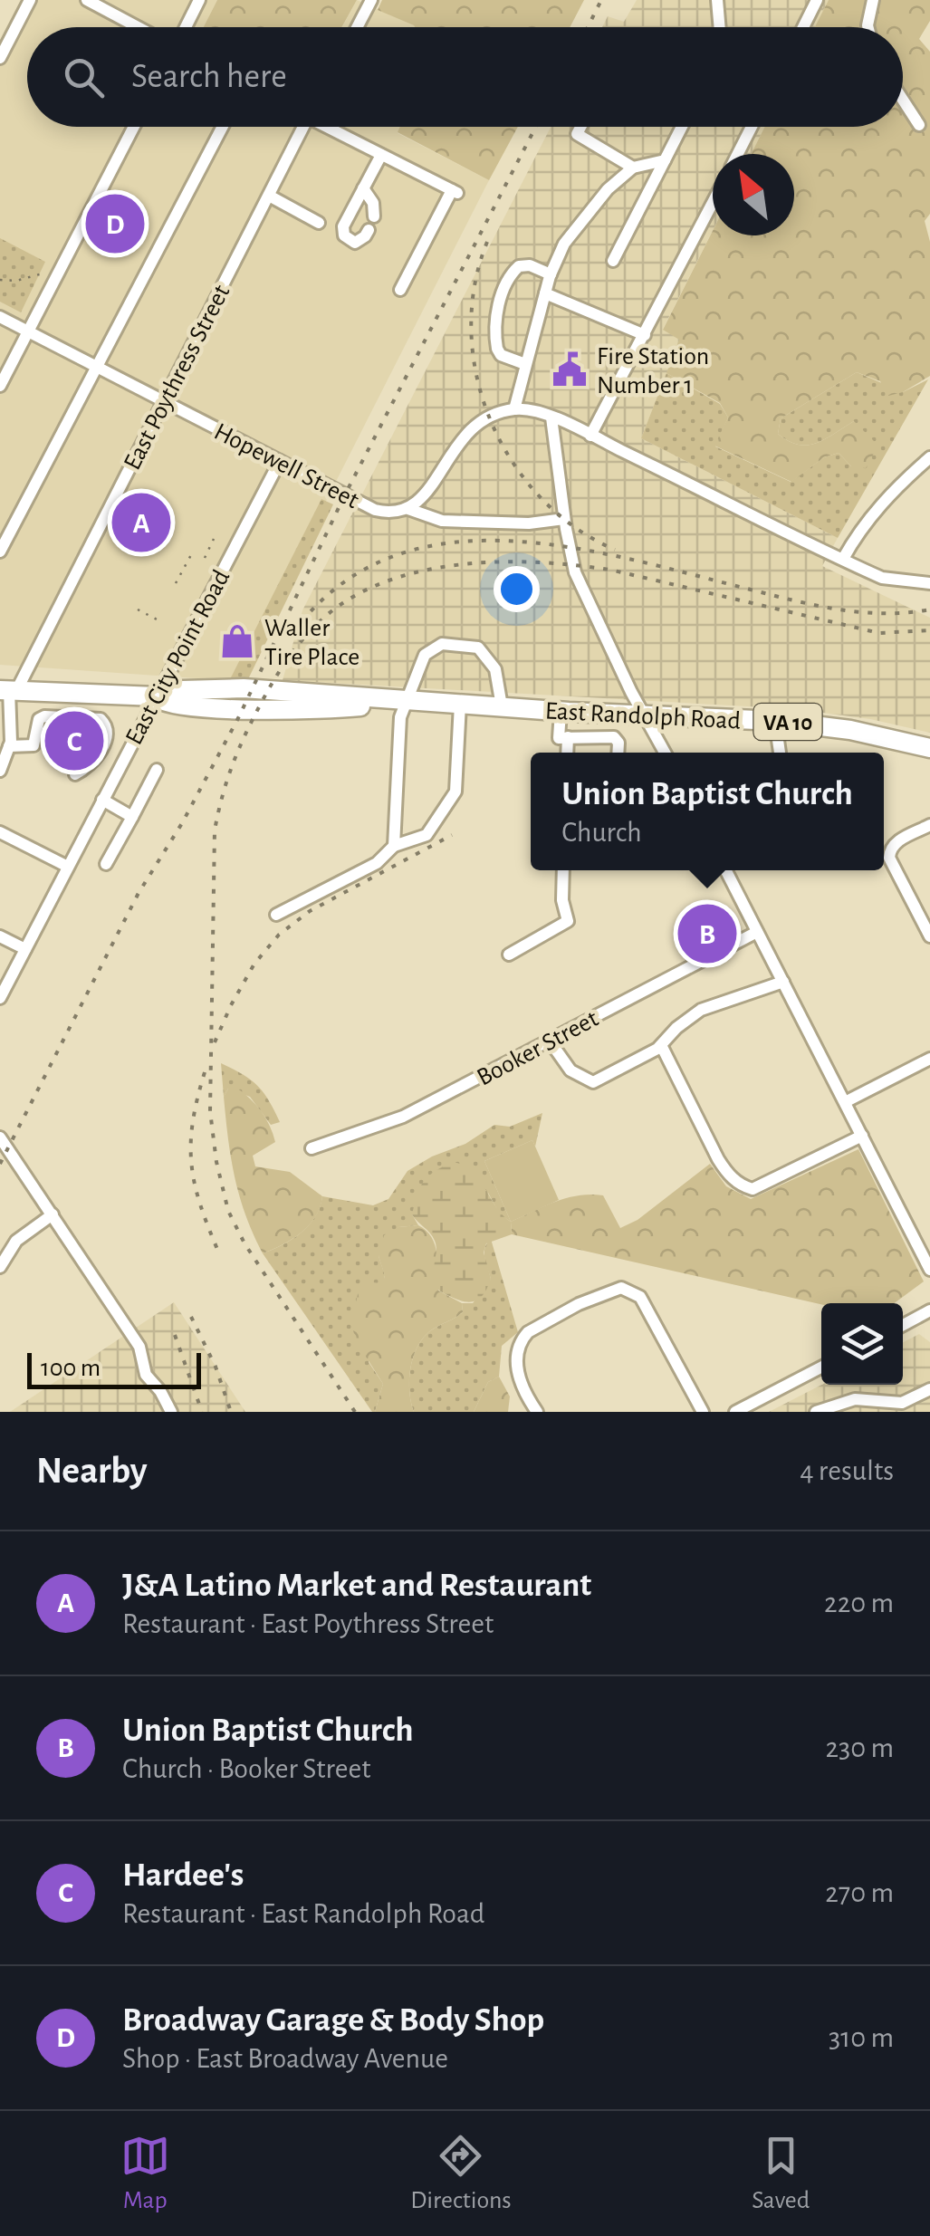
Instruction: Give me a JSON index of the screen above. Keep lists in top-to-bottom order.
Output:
{
  "streets": {
    "highway": ["East Randolph Road", "VA 10"],
    "street": [
      "East Poythress Street",
      "Hopewell Street",
      "East City Point Road",
      "Booker Street"
    ]
  },
  "crossings": [
    ["East Poythress Street", "Hopewell Street"],
    ["East Poythress Street", "East Randolph Road"],
    ["Hopewell Street", "East City Point Road"],
    ["East City Point Road", "East Randolph Road"]
  ],
  "places": {
    "public building": ["Fire Station Number 1"],
    "shop": ["Waller Tire Place"]
  },
  "scale_bar": "100 m",
  "north": "top left",
  "page": {
    "search": "Search here",
    "pins": [
      "D",
      "A",
      "C",
      "B"
    ],
    "popup": ["Union Baptist Church", "Church"],
    "scale": "100 m",
    "heading": ["Nearby", "4 results"],
    "list": [
      {
        "mark": "A",
        "name": "J&A Latino Market and Restaurant",
        "note": "Restaurant · East Poythress Street",
        "value": "220 m"
      },
      {
        "mark": "B",
        "name": "Union Baptist Church",
        "note": "Church · Booker Street",
        "value": "230 m"
      },
      {
        "mark": "C",
        "name": "Hardee's",
        "note": "Restaurant · East Randolph Road",
        "value": "270 m"
      },
      {
        "mark": "D",
        "name": "Broadway Garage & Body Shop",
        "note": "Shop · East Broadway Avenue",
        "value": "310 m"
      }
    ],
    "nav": ["Map", "Directions", "Saved"]
  }
}
